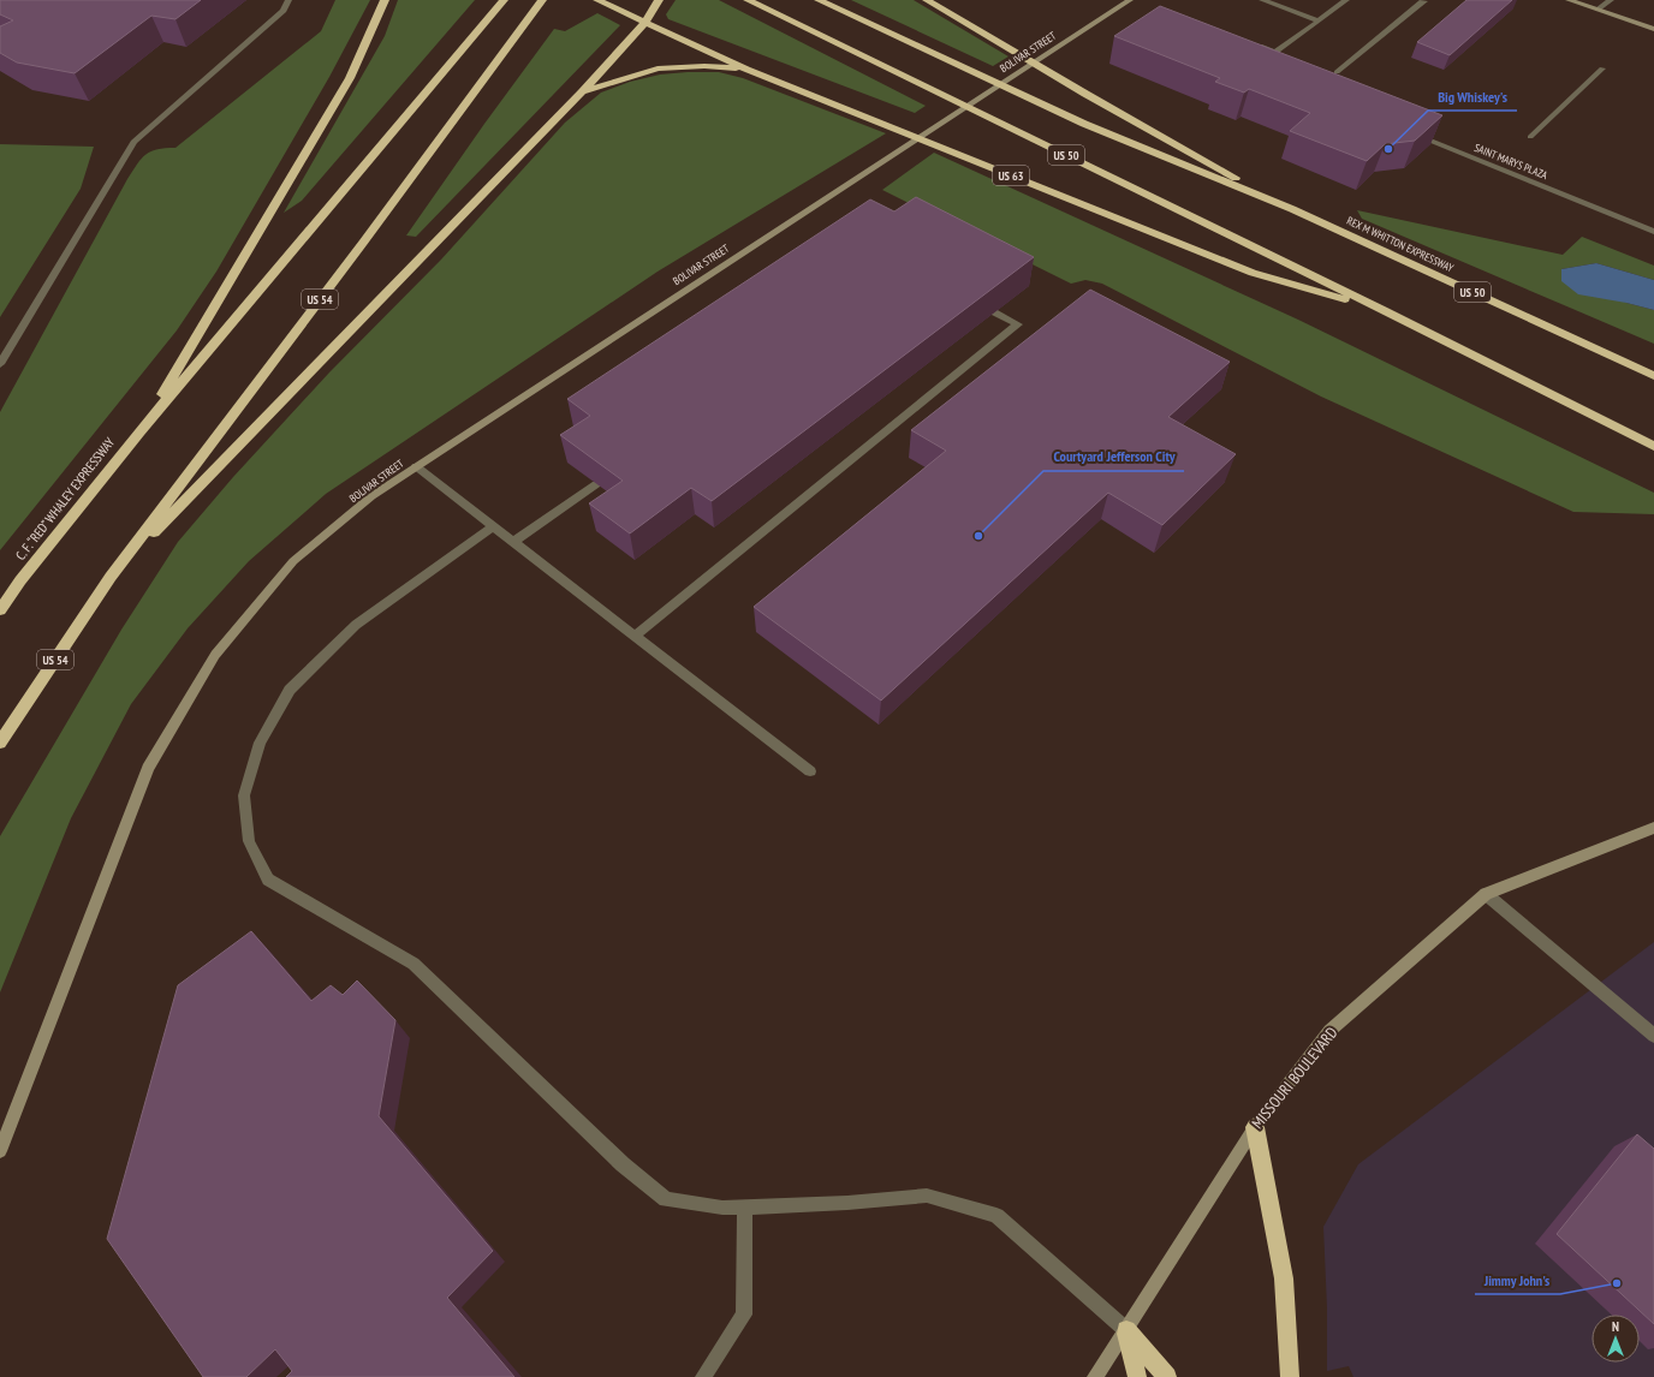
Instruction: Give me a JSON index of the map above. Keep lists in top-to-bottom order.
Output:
{
  "streets": {
    "highway": [
      "US 50",
      "US 63",
      "REX M WHITTON EXPRESSWAY",
      "US 54",
      "C. F. “RED” WHALEY EXPRESSWAY"
    ],
    "street": ["BOLIVAR STREET", "MISSOURI BOULEVARD"],
    "lane": ["SAINT MARYS PLAZA"]
  },
  "crossings": [
    ["US 50", "US 63"],
    ["US 50", "REX M WHITTON EXPRESSWAY"]
  ],
  "places": ["Big Whiskey's", "Courtyard Jefferson City", "Jimmy John's"],
  "north": "top"
}
